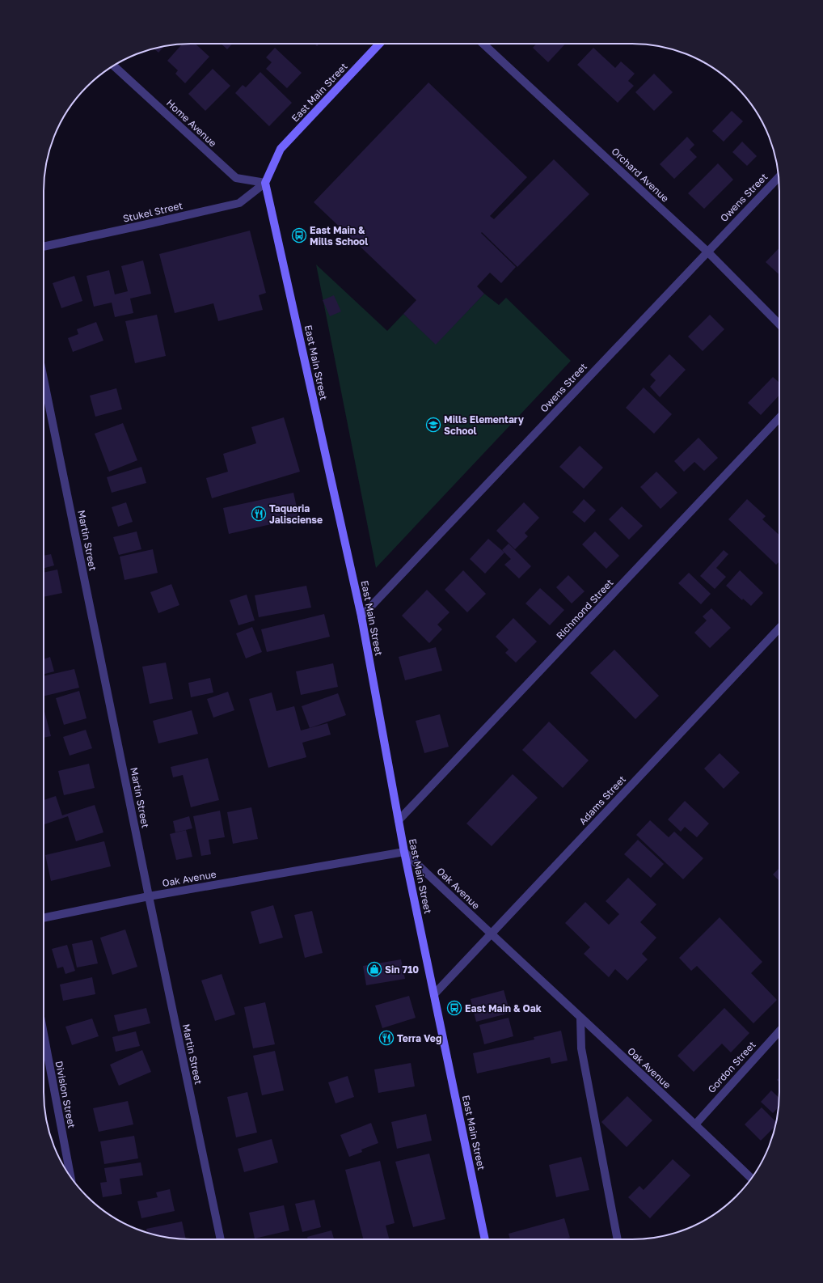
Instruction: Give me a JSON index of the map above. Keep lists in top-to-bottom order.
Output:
{
  "streets": {
    "street": [
      "East Main Street",
      "Home Avenue",
      "Orchard Avenue",
      "Owens Street",
      "Stukel Street",
      "Martin Street",
      "Richmond Street",
      "Adams Street",
      "Oak Avenue",
      "Gordon Street",
      "Division Street"
    ]
  },
  "crossings": [
    ["East Main Street", "Home Avenue"],
    ["East Main Street", "Owens Street"],
    ["East Main Street", "Stukel Street"],
    ["East Main Street", "Richmond Street"],
    ["East Main Street", "Adams Street"],
    ["East Main Street", "Oak Avenue"],
    ["Home Avenue", "Stukel Street"],
    ["Orchard Avenue", "Owens Street"],
    ["Martin Street", "Oak Avenue"],
    ["Adams Street", "Oak Avenue"],
    ["Oak Avenue", "Gordon Street"]
  ],
  "places": {
    "bus stop": ["East Main & Mills School", "East Main & Oak"],
    "school or university": ["Mills Elementary School"],
    "restaurant": ["Taqueria Jalisciense", "Terra Veg"],
    "shop": ["Sin 710"]
  }
}
